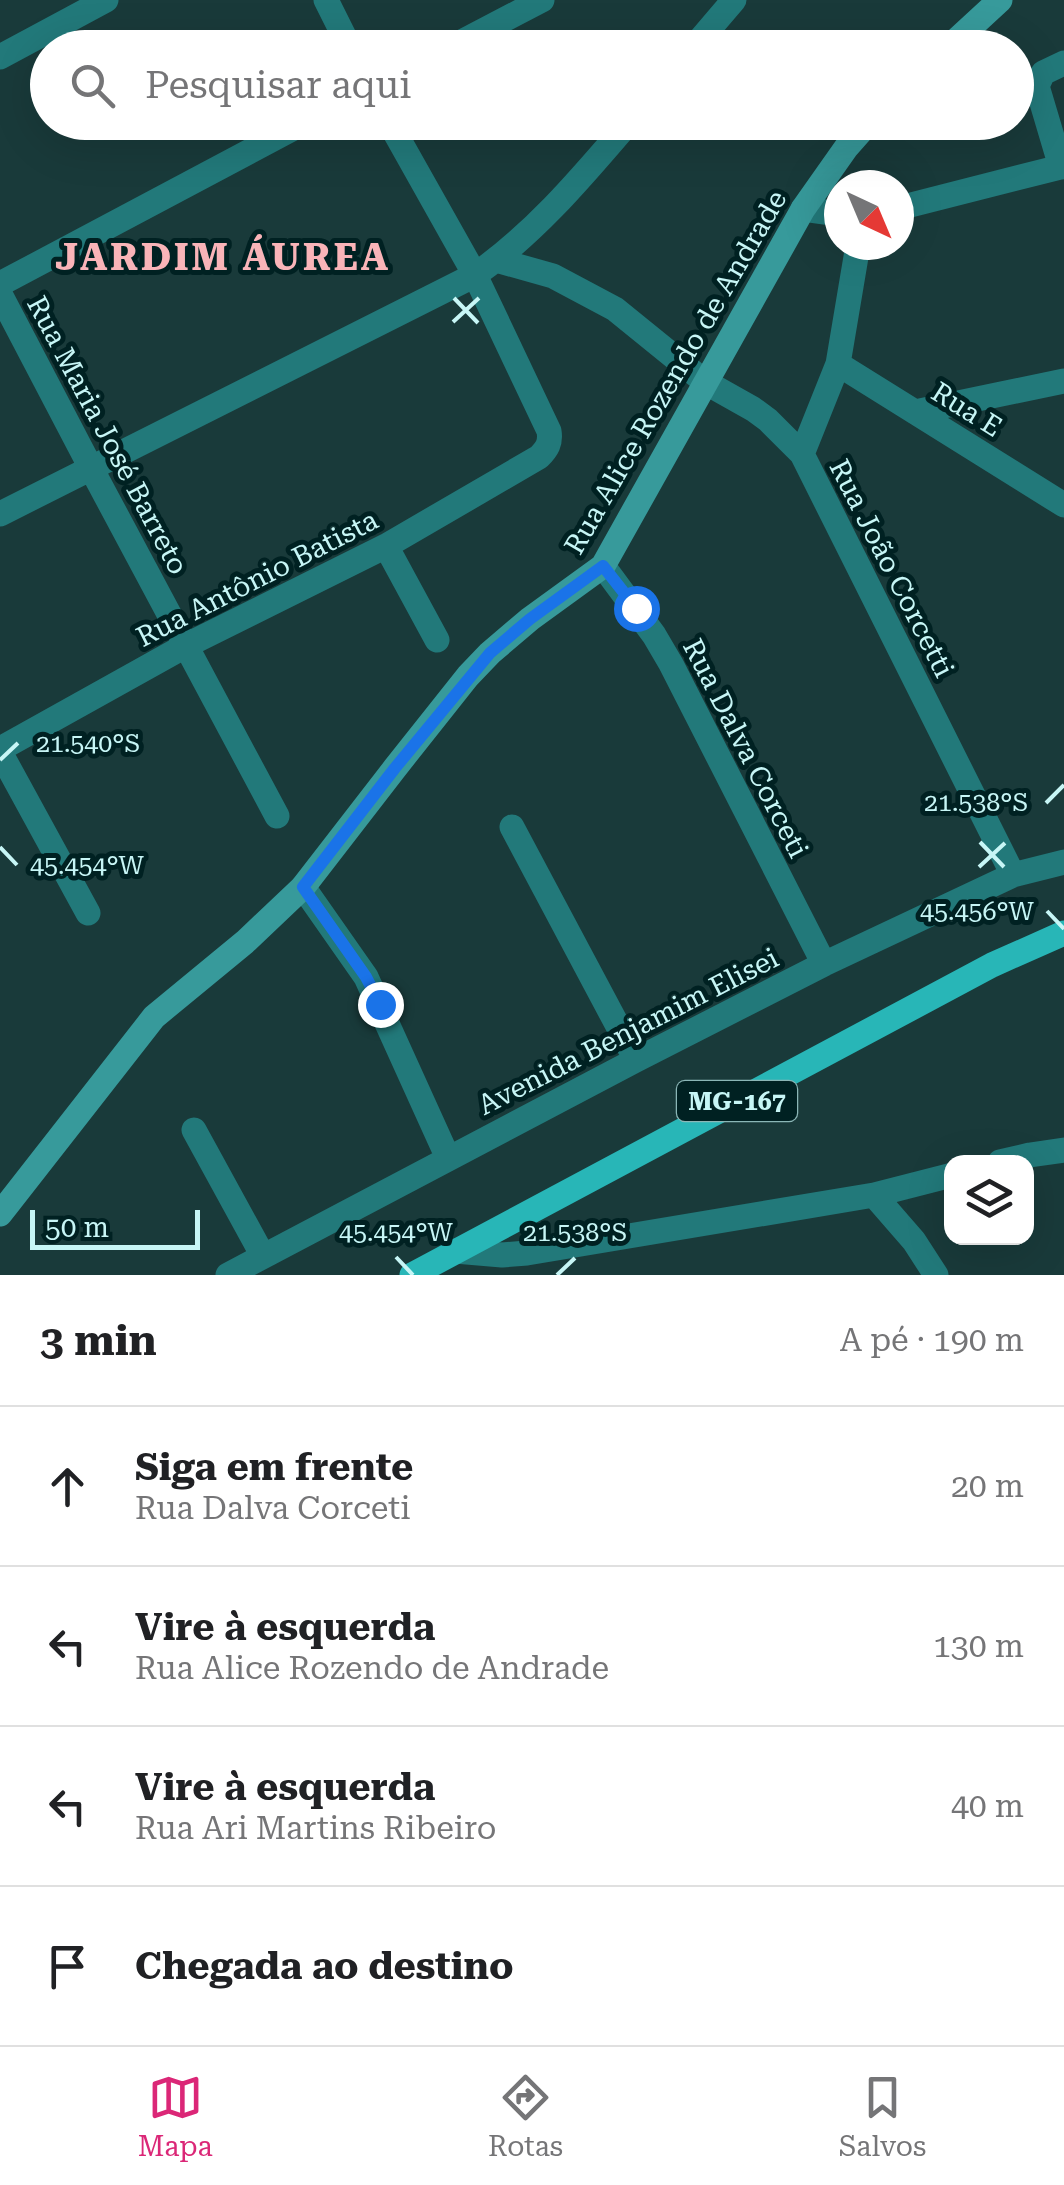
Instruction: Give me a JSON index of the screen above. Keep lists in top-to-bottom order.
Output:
{
  "streets": {
    "main road": ["MG-167"],
    "street": [
      "Rua Alice Rozendo de Andrade",
      "Rua E",
      "Rua Maria José Barreto",
      "Rua João Corcetti",
      "Rua Antônio Batista",
      "Rua Dalva Corceti",
      "Avenida Benjamim Elisei"
    ]
  },
  "crossings": [
    ["Rua Alice Rozendo de Andrade", "Rua João Corcetti"],
    ["Rua Alice Rozendo de Andrade", "Rua Dalva Corceti"],
    ["Rua Maria José Barreto", "Rua Antônio Batista"],
    ["Rua João Corcetti", "Rua Antônio Batista"],
    ["Rua João Corcetti", "Avenida Benjamim Elisei"],
    ["Rua Dalva Corceti", "Avenida Benjamim Elisei"]
  ],
  "districts": ["JARDIM ÁUREA"],
  "scale_bar": "50 m",
  "north": "bottom right",
  "page": {
    "search": "Pesquisar aqui",
    "scale": "50 m",
    "heading": ["3 min", "A pé · 190 m"],
    "list": [
      ["Siga em frente", "Rua Dalva Corceti", "20 m"],
      ["Vire à esquerda", "Rua Alice Rozendo de Andrade", "130 m"],
      ["Vire à esquerda", "Rua Ari Martins Ribeiro", "40 m"],
      "Chegada ao destino"
    ],
    "nav": ["Mapa", "Rotas", "Salvos"]
  },
  "coordinates": [
    "21.540°S",
    "21.538°S",
    "45.454°W",
    "45.456°W"
  ]
}
